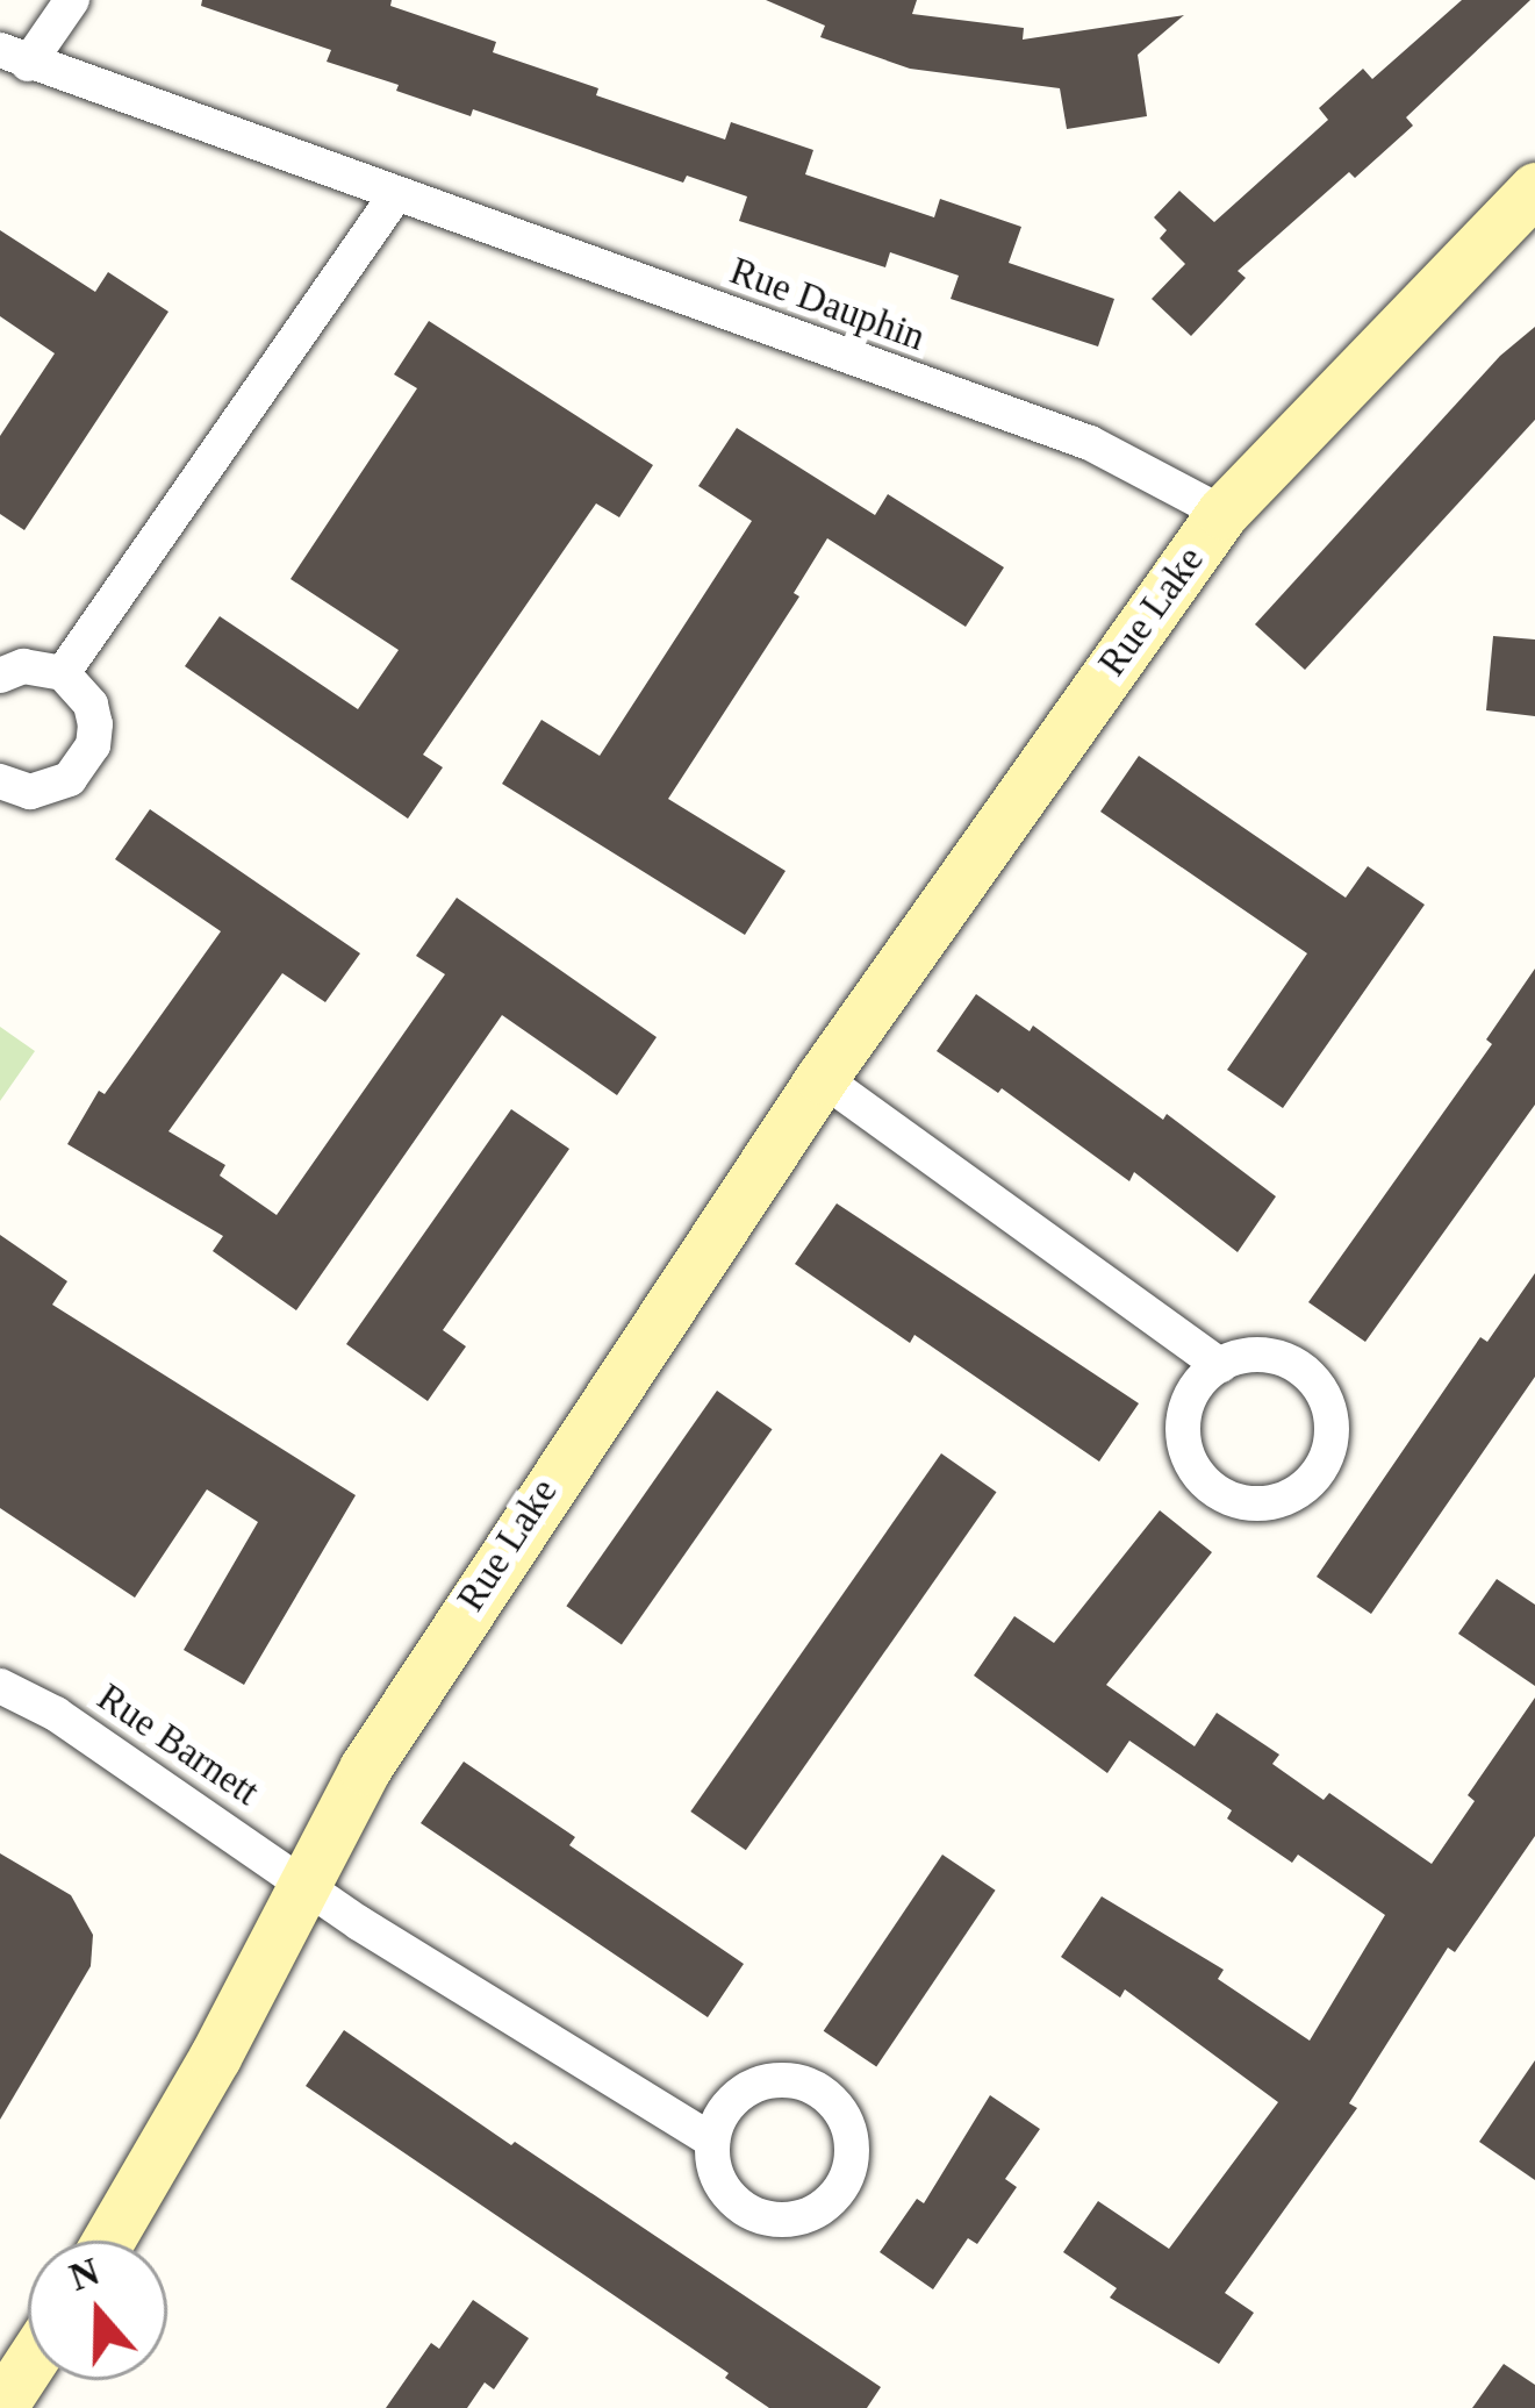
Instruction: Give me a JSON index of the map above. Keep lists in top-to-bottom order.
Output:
{
  "streets": {
    "street": ["Rue Dauphin", "Rue Lake", "Rue Barnett"]
  },
  "crossings": [
    ["Rue Dauphin", "Rue Lake"],
    ["Rue Lake", "Rue Barnett"]
  ],
  "north": "top"
}
